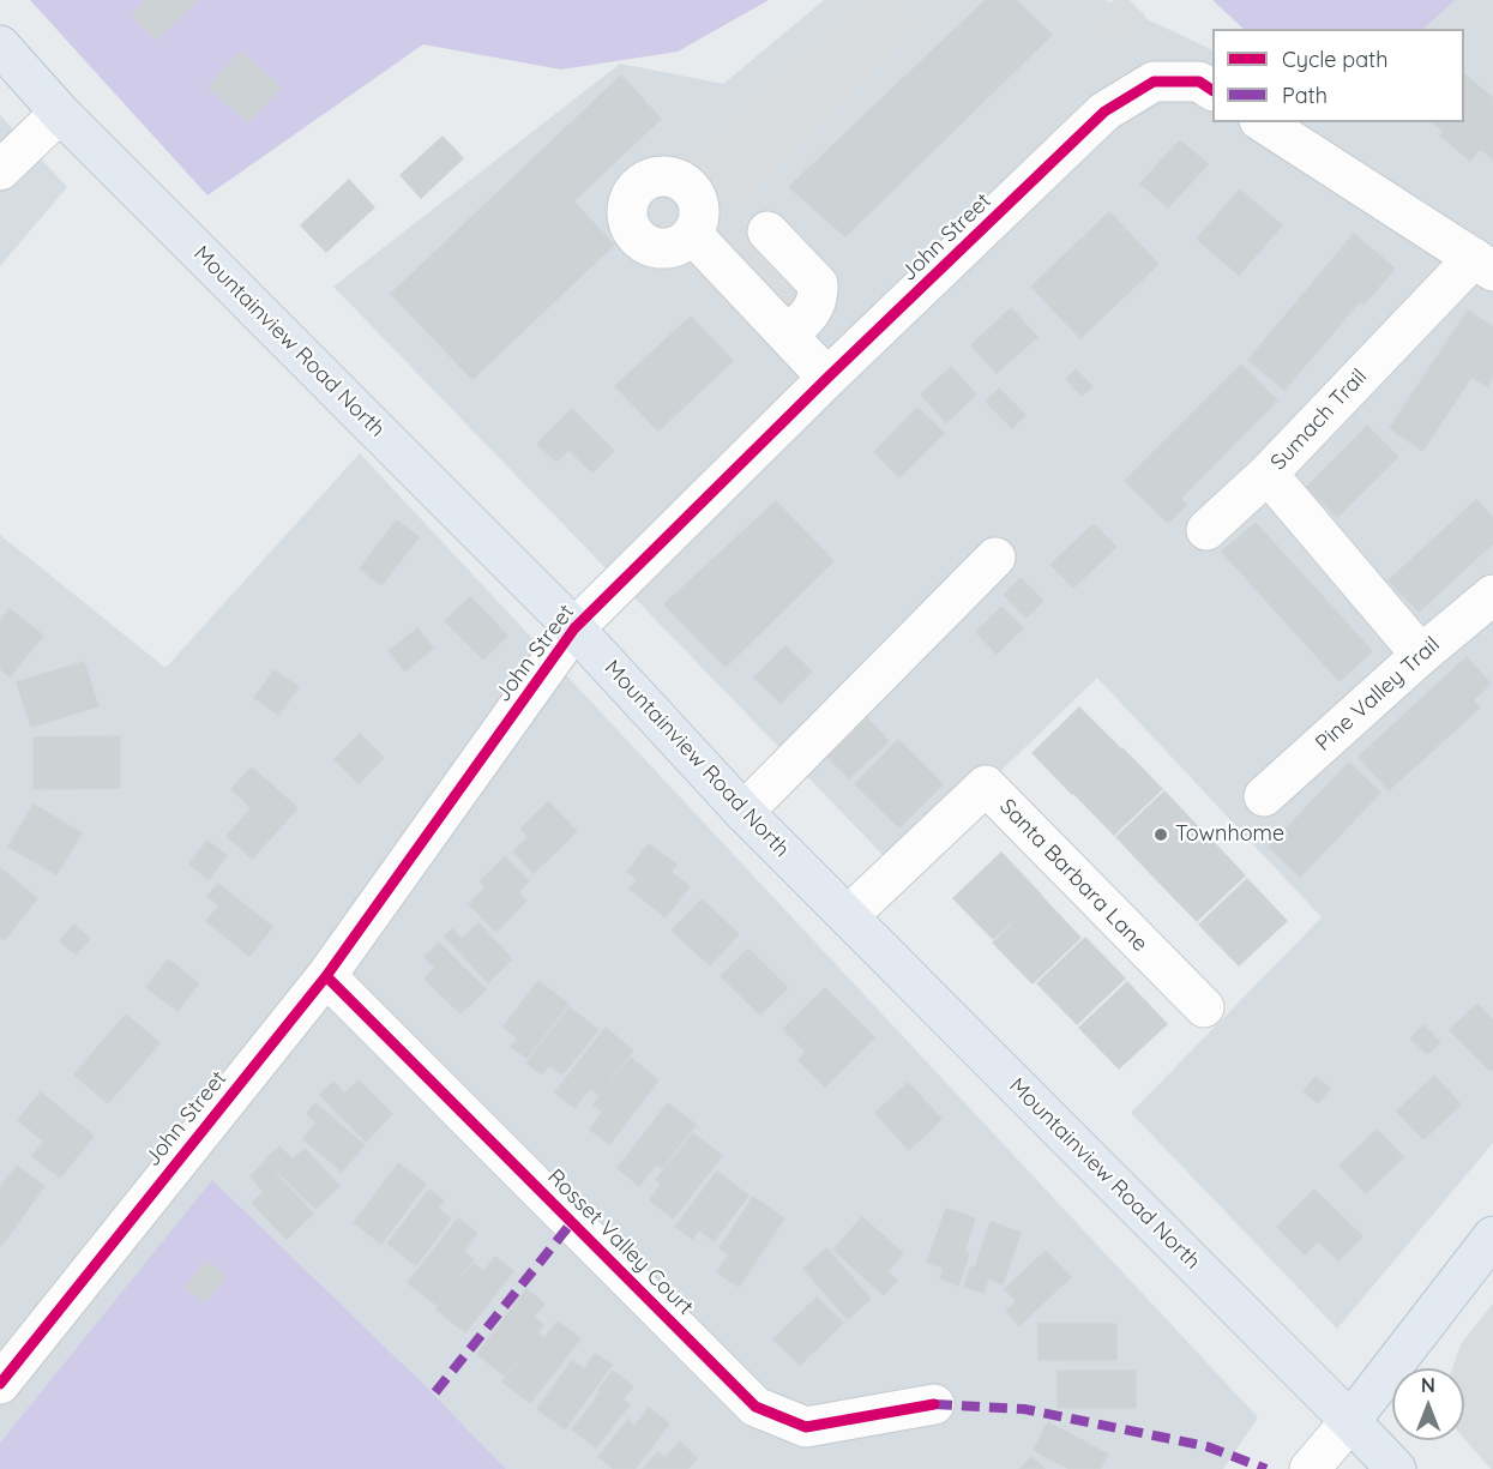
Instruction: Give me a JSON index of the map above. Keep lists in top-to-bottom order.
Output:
{
  "streets": {
    "main road": ["Mountainview Road North"],
    "street": [
      "John Street",
      "Sumach Trail",
      "Pine Valley Trail",
      "Santa Barbara Lane",
      "Rosset Valley Court"
    ]
  },
  "crossings": [
    ["John Street", "Mountainview Road North"],
    ["John Street", "Rosset Valley Court"],
    ["Mountainview Road North", "Santa Barbara Lane"],
    ["Sumach Trail", "Pine Valley Trail"]
  ],
  "places": ["Townhome"],
  "legend": ["Cycle path", "Path"],
  "north": "top"
}
